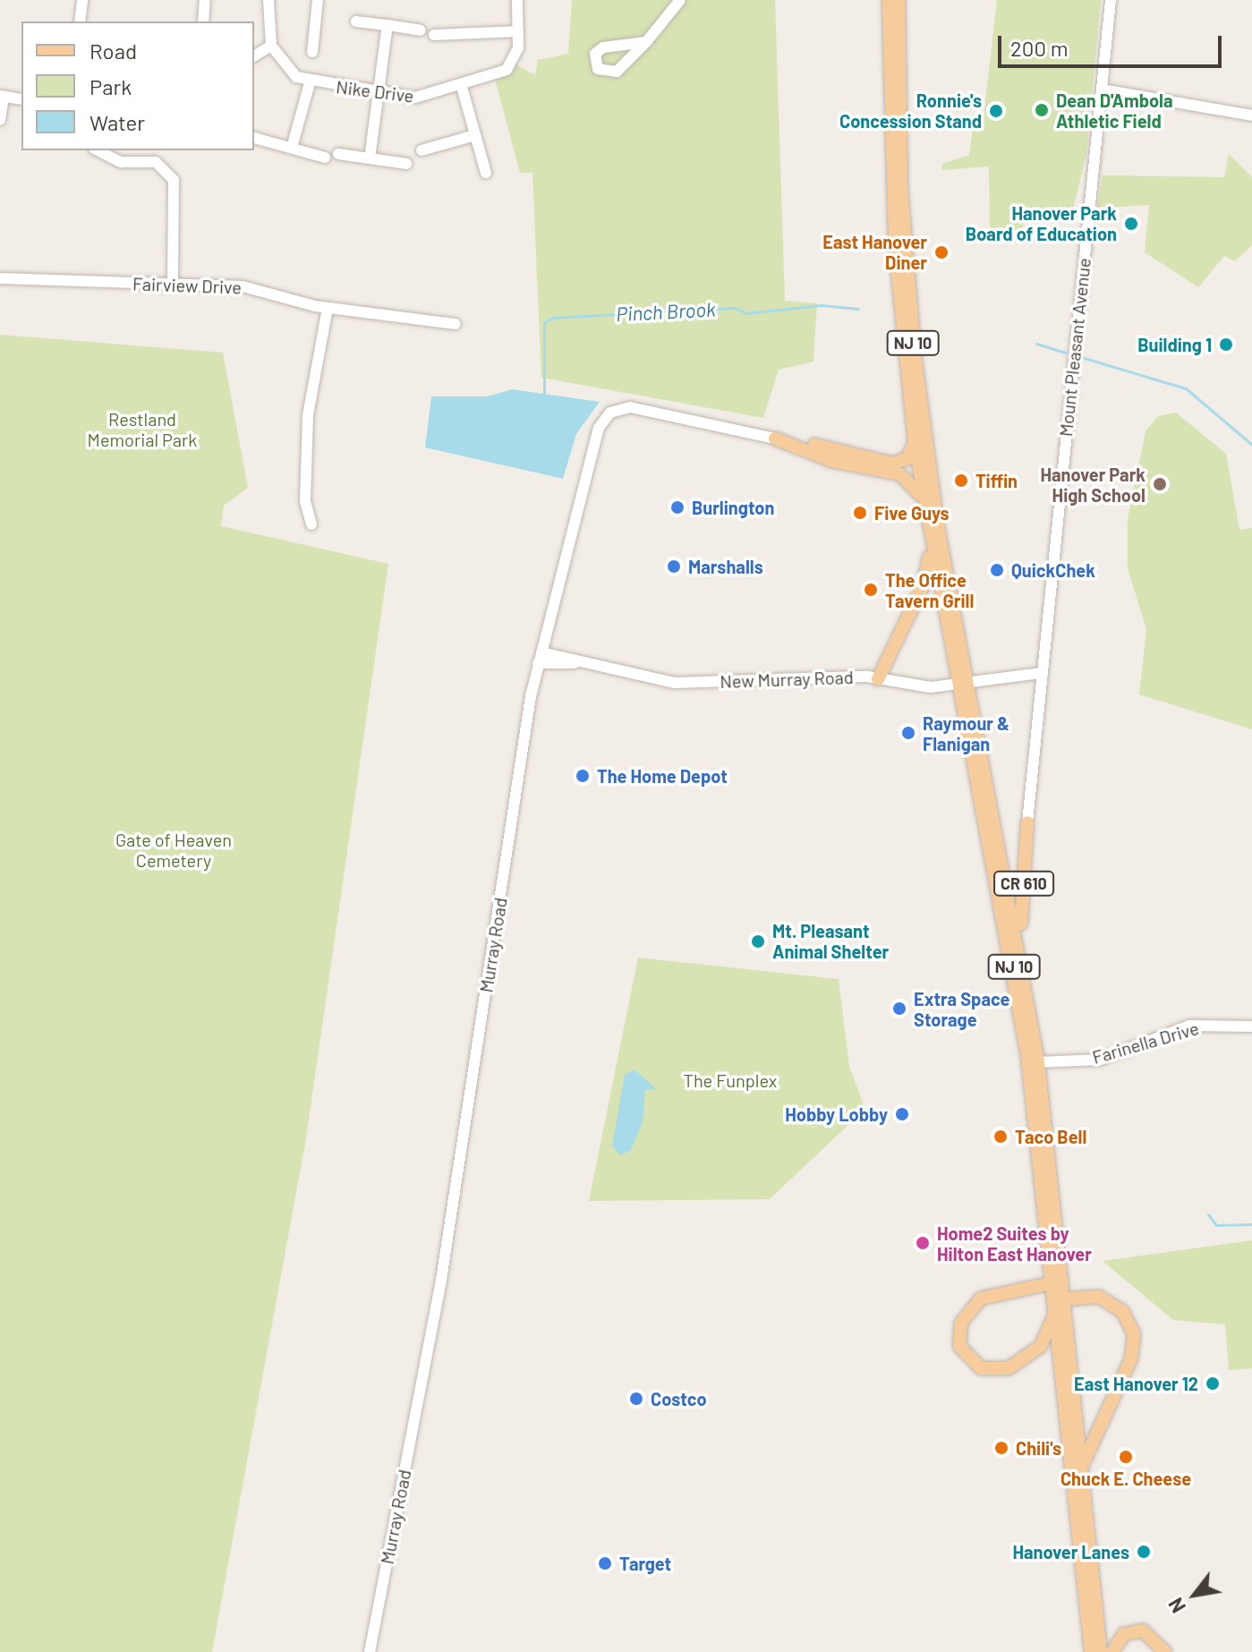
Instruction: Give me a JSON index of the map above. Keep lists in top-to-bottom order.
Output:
{
  "streets": {
    "main road": ["NJ 10", "CR 610"],
    "street": [
      "Nike Drive",
      "Fairview Drive",
      "Mount Pleasant Avenue",
      "New Murray Road",
      "Murray Road",
      "Farinella Drive"
    ]
  },
  "crossings": [
    ["NJ 10", "New Murray Road"],
    ["NJ 10", "CR 610"],
    ["NJ 10", "Farinella Drive"],
    ["Mount Pleasant Avenue", "New Murray Road"],
    ["Mount Pleasant Avenue", "CR 610"],
    ["New Murray Road", "Murray Road"]
  ],
  "water": ["Pinch Brook"],
  "parks": ["Restland Memorial Park", "Gate of Heaven Cemetery", "The Funplex"],
  "places": [
    "Dean D'Ambola Athletic Field",
    "Ronnie's Concession Stand",
    "Hanover Park Board of Education",
    "East Hanover Diner",
    "Building 1",
    "Tiffin",
    "Hanover Park High School",
    "Burlington",
    "Five Guys",
    "Marshalls",
    "QuickChek",
    "The Office Tavern Grill",
    "Raymour & Flanigan",
    "The Home Depot",
    "Mt. Pleasant Animal Shelter",
    "Extra Space Storage",
    "Hobby Lobby",
    "Taco Bell",
    "Home2 Suites by Hilton East Hanover",
    "East Hanover 12",
    "Costco",
    "Chili's",
    "Chuck E. Cheese",
    "Hanover Lanes",
    "Target"
  ],
  "legend": ["Road", "Park", "Water"],
  "scale_bar": "200 m",
  "north": "bottom left"
}
